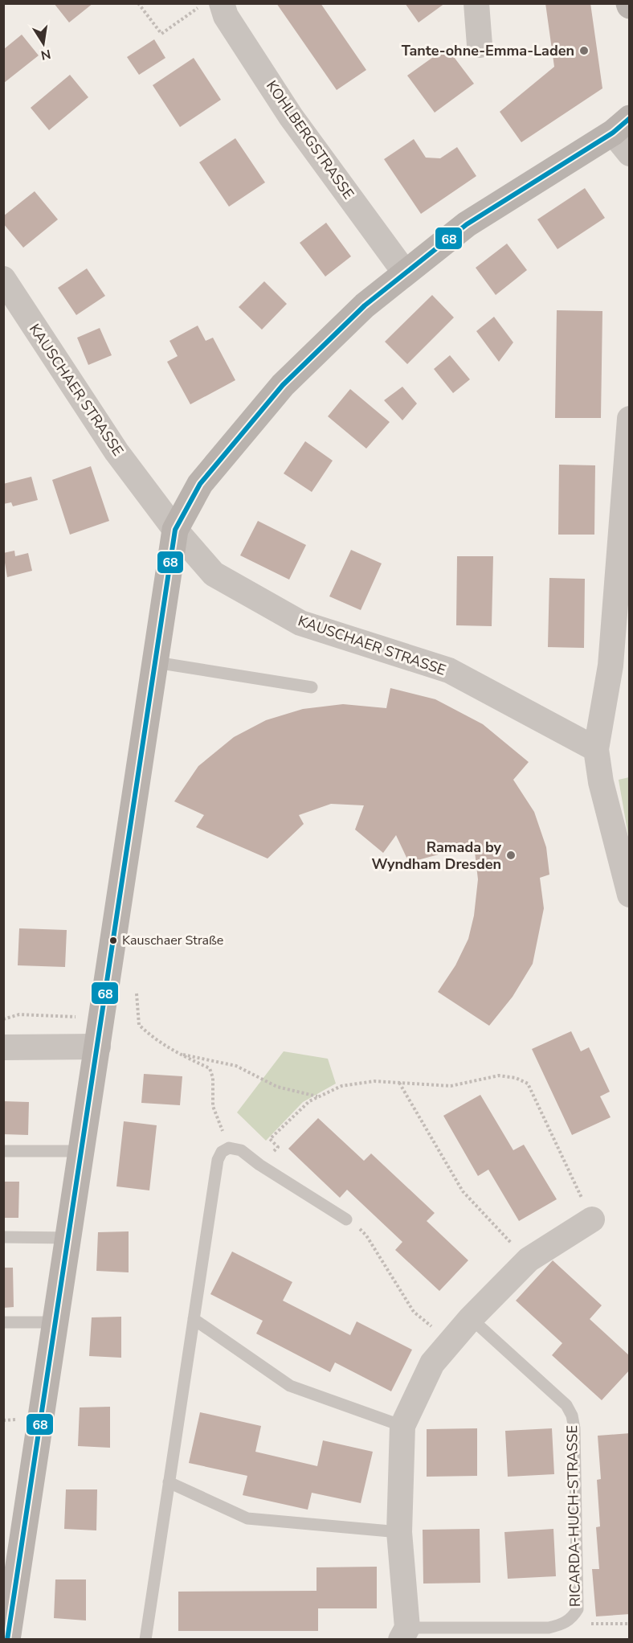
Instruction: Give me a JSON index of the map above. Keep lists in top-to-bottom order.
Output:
{
  "streets": {
    "street": ["KOHLBERGSTRASSE", "KAUSCHAER STRASSE", "RICARDA-HUCH-STRASSE"]
  },
  "places": ["Tante-ohne-Emma-Laden", "Ramada by Wyndham Dresden", "Kauschaer Straße"],
  "lines": ["transit line 68"],
  "north": "bottom"
}
